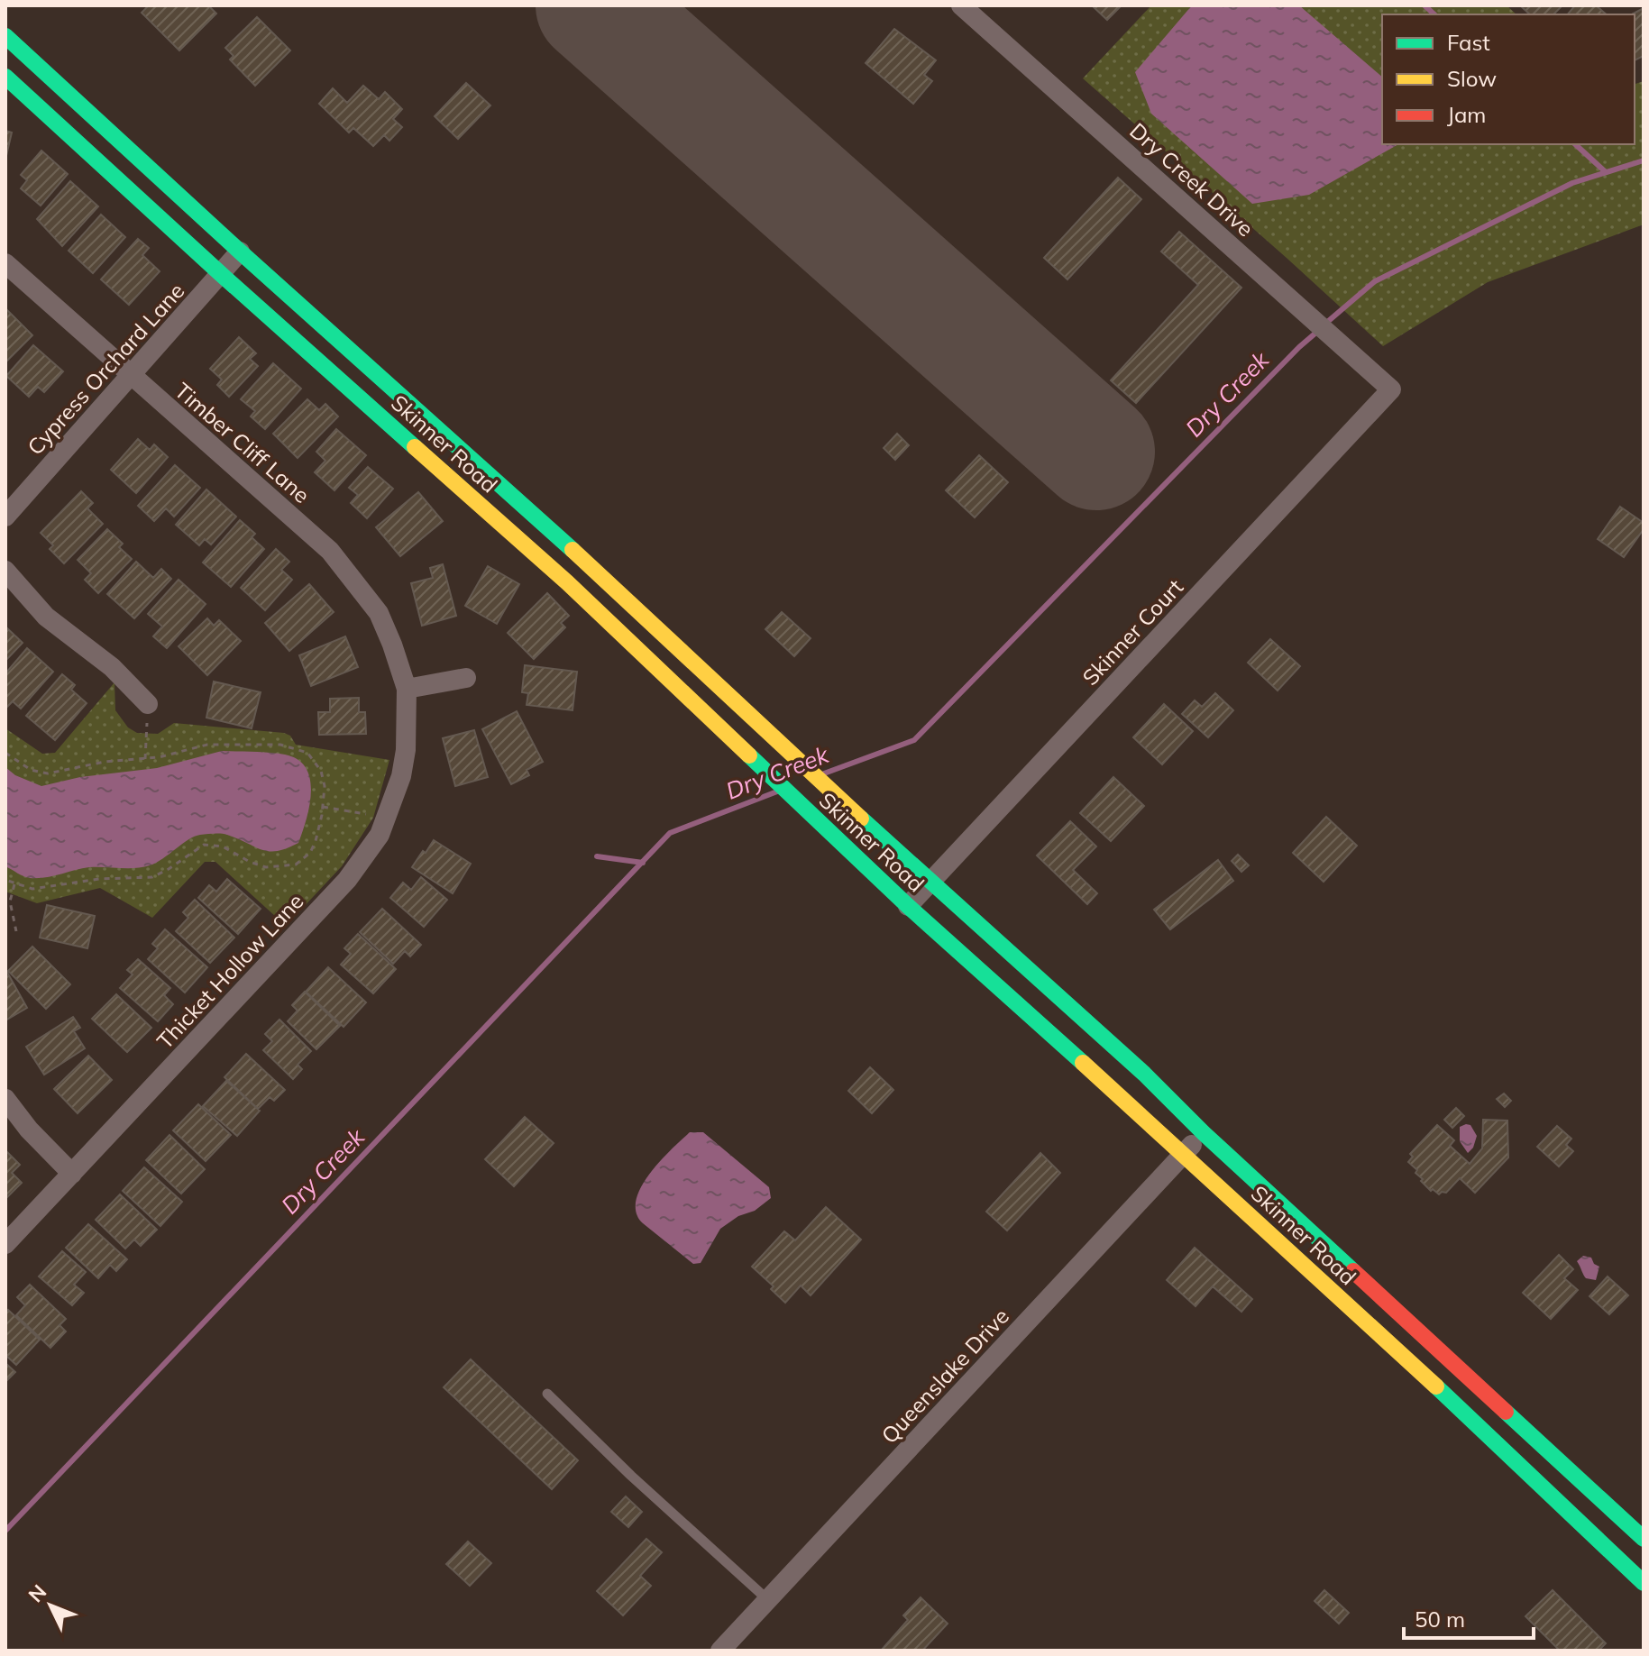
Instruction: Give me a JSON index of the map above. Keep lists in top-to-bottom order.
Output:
{
  "streets": {
    "street": [
      "Dry Creek Drive",
      "Cypress Orchard Lane",
      "Timber Cliff Lane",
      "Skinner Road",
      "Skinner Court",
      "Thicket Hollow Lane",
      "Queenslake Drive"
    ]
  },
  "crossings": [
    ["Dry Creek Drive", "Skinner Court"],
    ["Cypress Orchard Lane", "Timber Cliff Lane"],
    ["Cypress Orchard Lane", "Skinner Road"],
    ["Timber Cliff Lane", "Thicket Hollow Lane"],
    ["Skinner Road", "Skinner Court"],
    ["Skinner Road", "Queenslake Drive"]
  ],
  "water": ["Dry Creek"],
  "legend": ["Fast", "Slow", "Jam"],
  "scale_bar": "50 m",
  "north": "top left"
}
